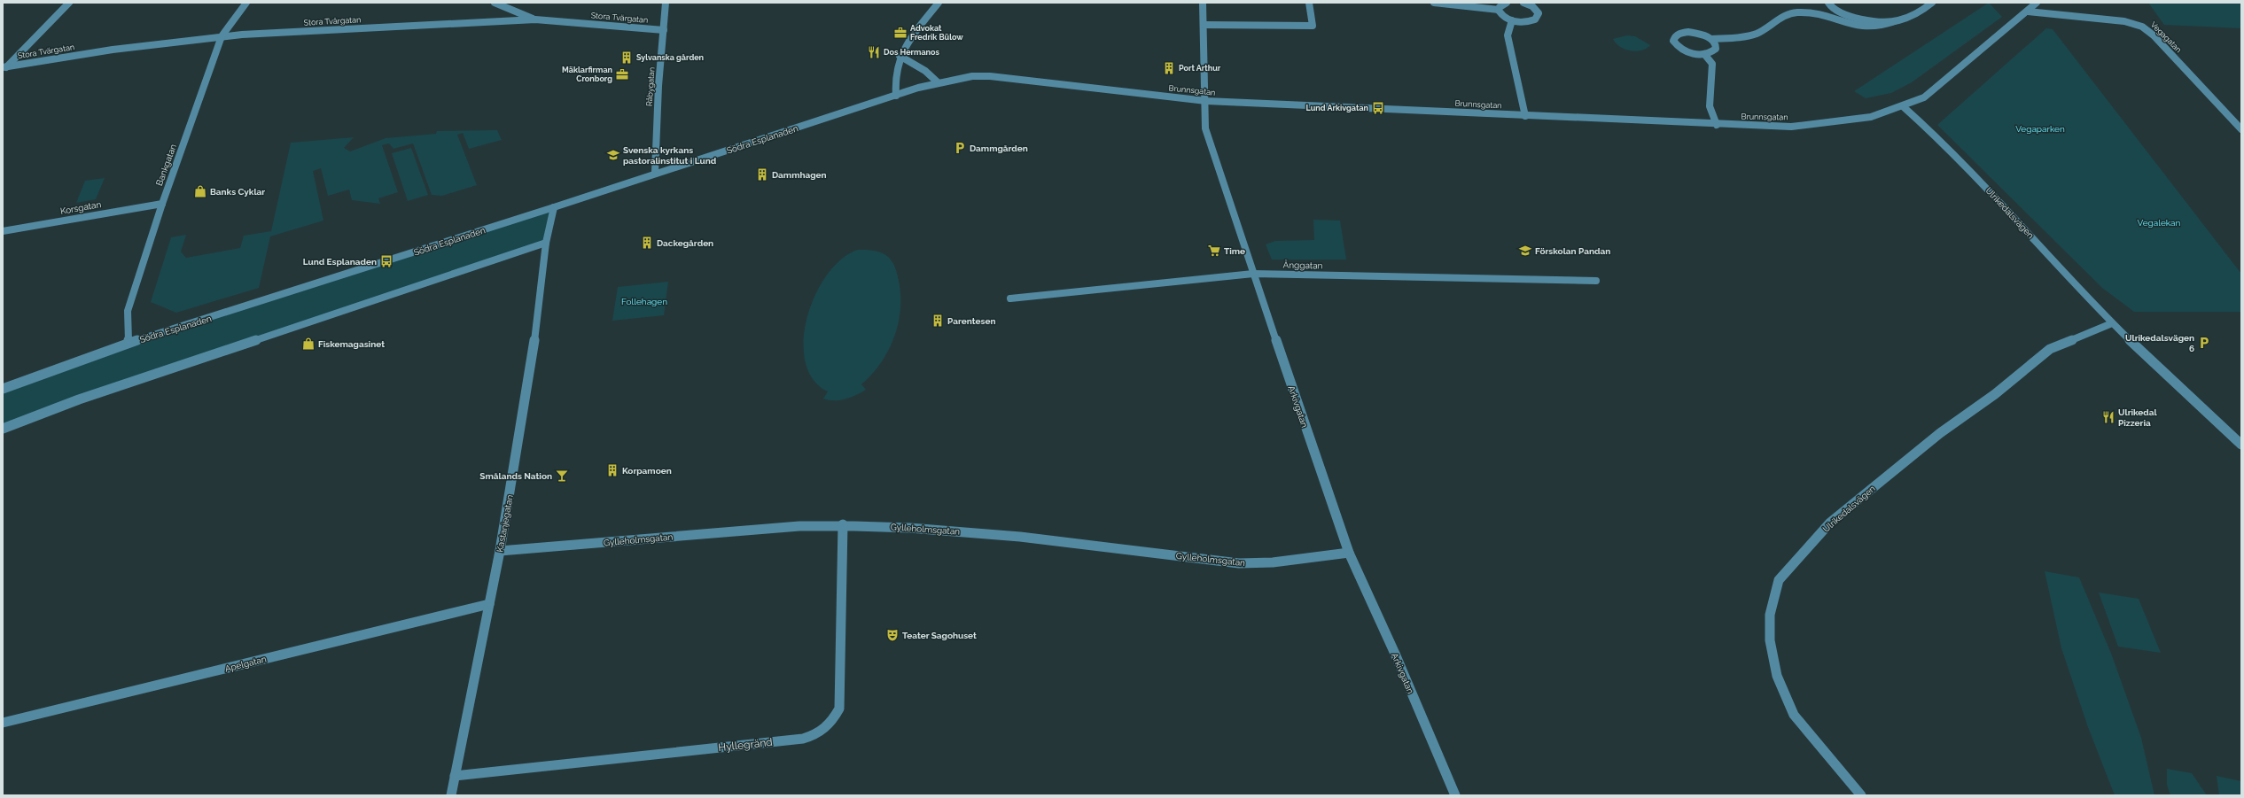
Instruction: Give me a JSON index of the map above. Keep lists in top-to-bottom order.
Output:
{
  "streets": {
    "street": [
      "Stora Tvärgatan",
      "Vegagatan",
      "Råbygatan",
      "Brunnsgatan",
      "Södra Esplanaden",
      "Bankgatan",
      "Korsgatan",
      "Ulrikedalsvägen",
      "Änggatan",
      "Arkivgatan",
      "Kastanjegatan",
      "Gylleholmsgatan",
      "Apelgatan",
      "Hyllegränd"
    ]
  },
  "crossings": [
    ["Stora Tvärgatan", "Råbygatan"],
    ["Stora Tvärgatan", "Bankgatan"],
    ["Vegagatan", "Brunnsgatan"],
    ["Råbygatan", "Södra Esplanaden"],
    ["Brunnsgatan", "Södra Esplanaden"],
    ["Brunnsgatan", "Ulrikedalsvägen"],
    ["Brunnsgatan", "Arkivgatan"],
    ["Södra Esplanaden", "Bankgatan"],
    ["Södra Esplanaden", "Kastanjegatan"],
    ["Bankgatan", "Korsgatan"],
    ["Änggatan", "Arkivgatan"],
    ["Arkivgatan", "Gylleholmsgatan"],
    ["Kastanjegatan", "Gylleholmsgatan"],
    ["Kastanjegatan", "Apelgatan"],
    ["Kastanjegatan", "Hyllegränd"],
    ["Gylleholmsgatan", "Hyllegränd"]
  ],
  "parks": ["Vegaparken", "Vegalekan", "Follehagen"],
  "places": {
    "office": ["Advokat Fredrik Bülow", "Mäklarfirman Cronborg"],
    "restaurant": ["Dos Hermanos", "Ulrikedal Pizzeria"],
    "building": [
      "Sylvanska gården",
      "Port Arthur",
      "Dammhagen",
      "Dackegården",
      "Parentesen",
      "Korpamoen"
    ],
    "bus stop": ["Lund Arkivgatan", "Lund Esplanaden"],
    "parking": ["Dammgården", "Ulrikedalsvägen 6"],
    "school or university": ["Svenska kyrkans pastoralinstitut i Lund", "Förskolan Pandan"],
    "shop": ["Banks Cyklar", "Fiskemagasinet"],
    "supermarket": ["Time"],
    "bar": ["Smålands Nation"],
    "theatre": ["Teater Sagohuset"]
  }
}
